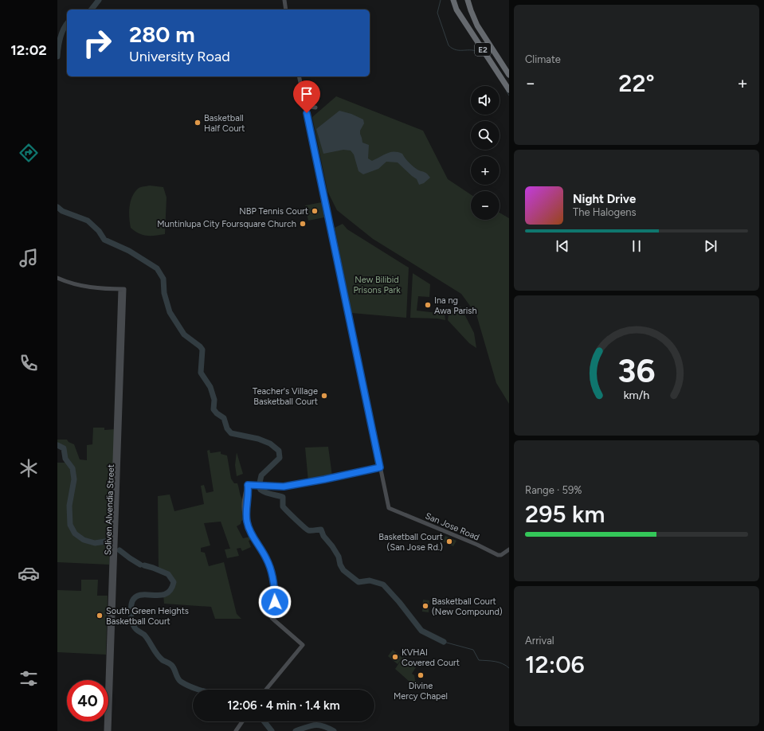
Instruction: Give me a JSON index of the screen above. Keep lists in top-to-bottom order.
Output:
{
  "streets": {
    "highway": ["E2"],
    "street": ["Soliven Alvendia Street", "San Jose Road"]
  },
  "parks": ["New Bilibid Prisons Park"],
  "places": [
    "Basketball Half Court",
    "NBP Tennis Court",
    "Muntinlupa City Foursquare Church",
    "Ina ng Awa Parish",
    "Teacher's Village Basketball Court",
    "Basketball Court (San Jose Rd.)",
    "Basketball Court (New Compound)",
    "South Green Heights Basketball Court",
    "KVHAI Covered Court",
    "Divine Mercy Chapel"
  ],
  "page": {
    "tabs": "12:02",
    "tile": [
      "Climate",
      ["Range · 59%", "295 km"],
      ["Arrival", "12:06"]
    ],
    "turn": ["280 m", "University Road"],
    "heat": ["−", "22°", "+"],
    "map_buttons": ["+", "−"],
    "song": ["Night Drive", "The Halogens"],
    "limit": "40",
    "trip": "12:06 · 4 min · 1.4 km",
    "gauge": ["36", "km/h"]
  }
}
